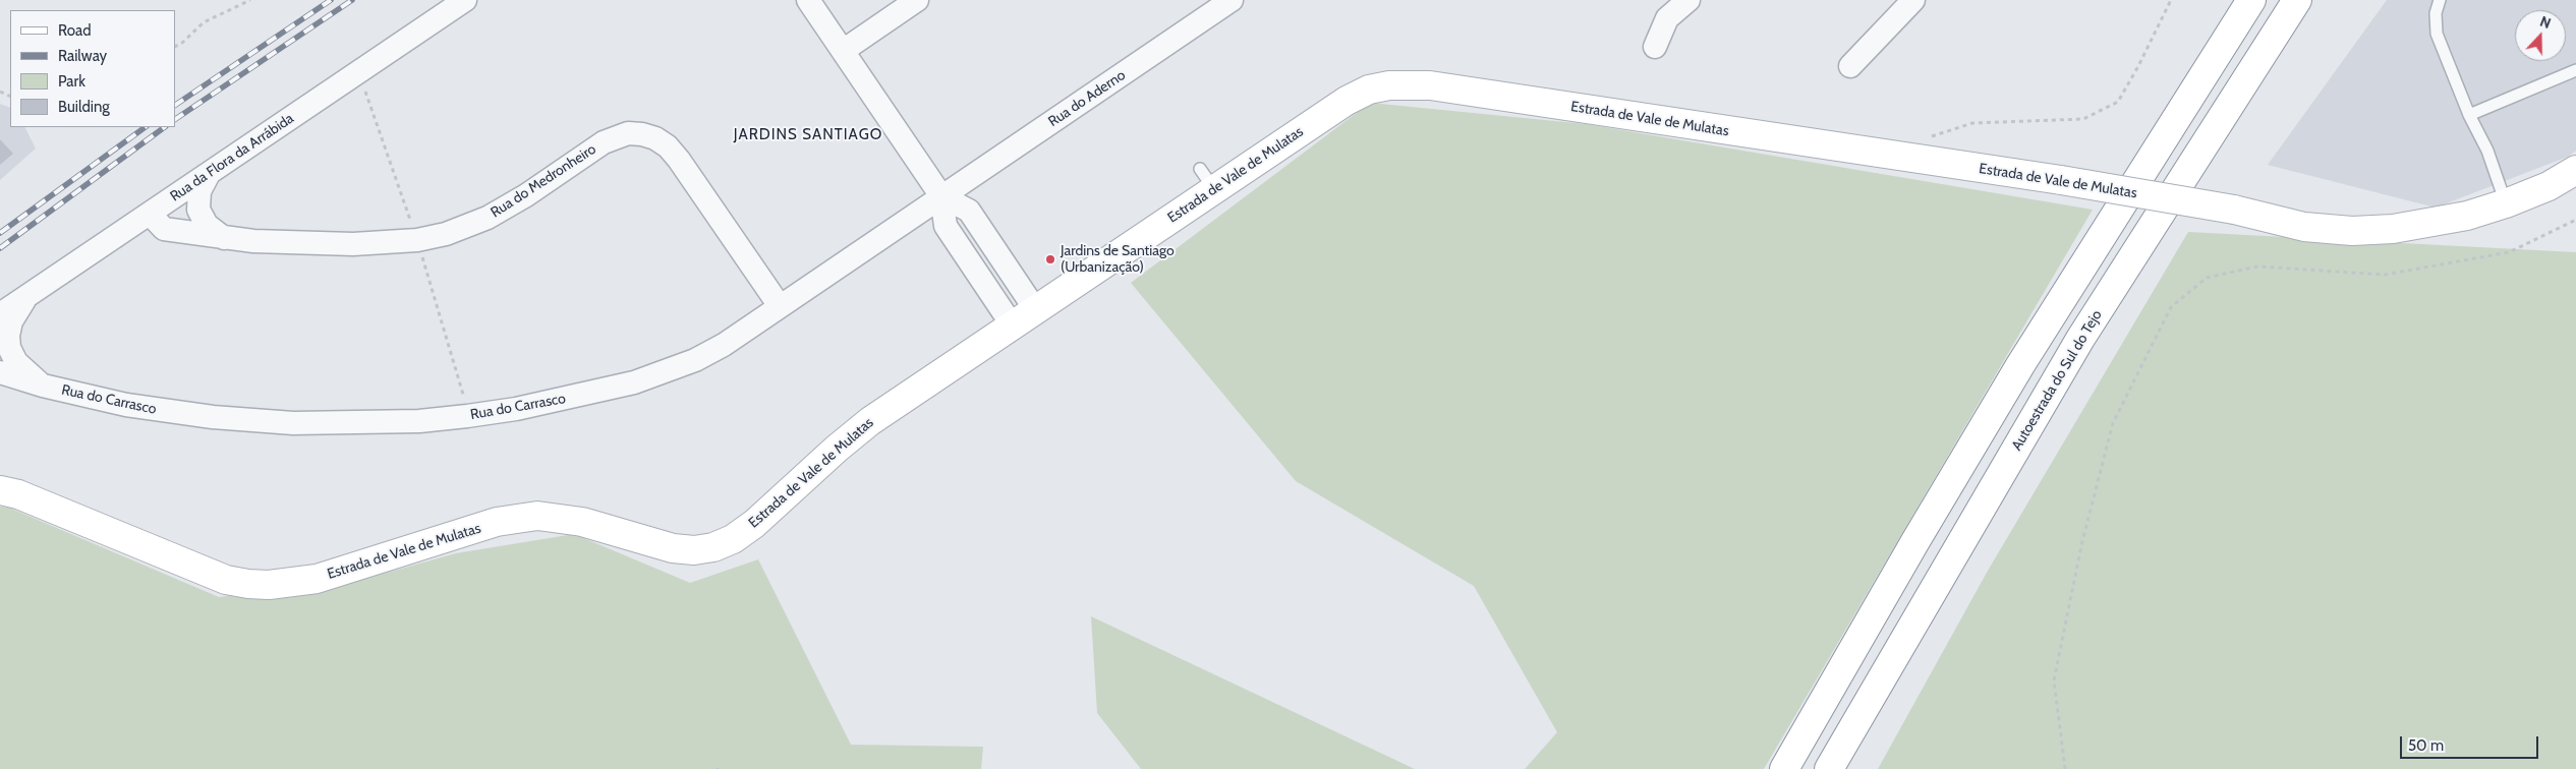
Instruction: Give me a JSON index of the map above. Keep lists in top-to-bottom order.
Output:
{
  "streets": {
    "main road": ["Estrada de Vale de Mulatas", "Autoestrada do Sul do Tejo"],
    "street": [
      "Rua do Aderno",
      "Rua da Flora da Arrábida",
      "Rua do Medronheiro",
      "Rua do Carrasco"
    ]
  },
  "crossings": [
    ["Rua do Aderno", "Rua do Carrasco"],
    ["Rua da Flora da Arrábida", "Rua do Medronheiro"],
    ["Rua da Flora da Arrábida", "Rua do Carrasco"],
    ["Rua do Medronheiro", "Rua do Carrasco"]
  ],
  "districts": ["JARDINS SANTIAGO"],
  "places": ["Jardins de Santiago (Urbanização)"],
  "legend": [
    "Road",
    "Railway",
    "Park",
    "Building"
  ],
  "scale_bar": "50 m",
  "north": "top"
}
